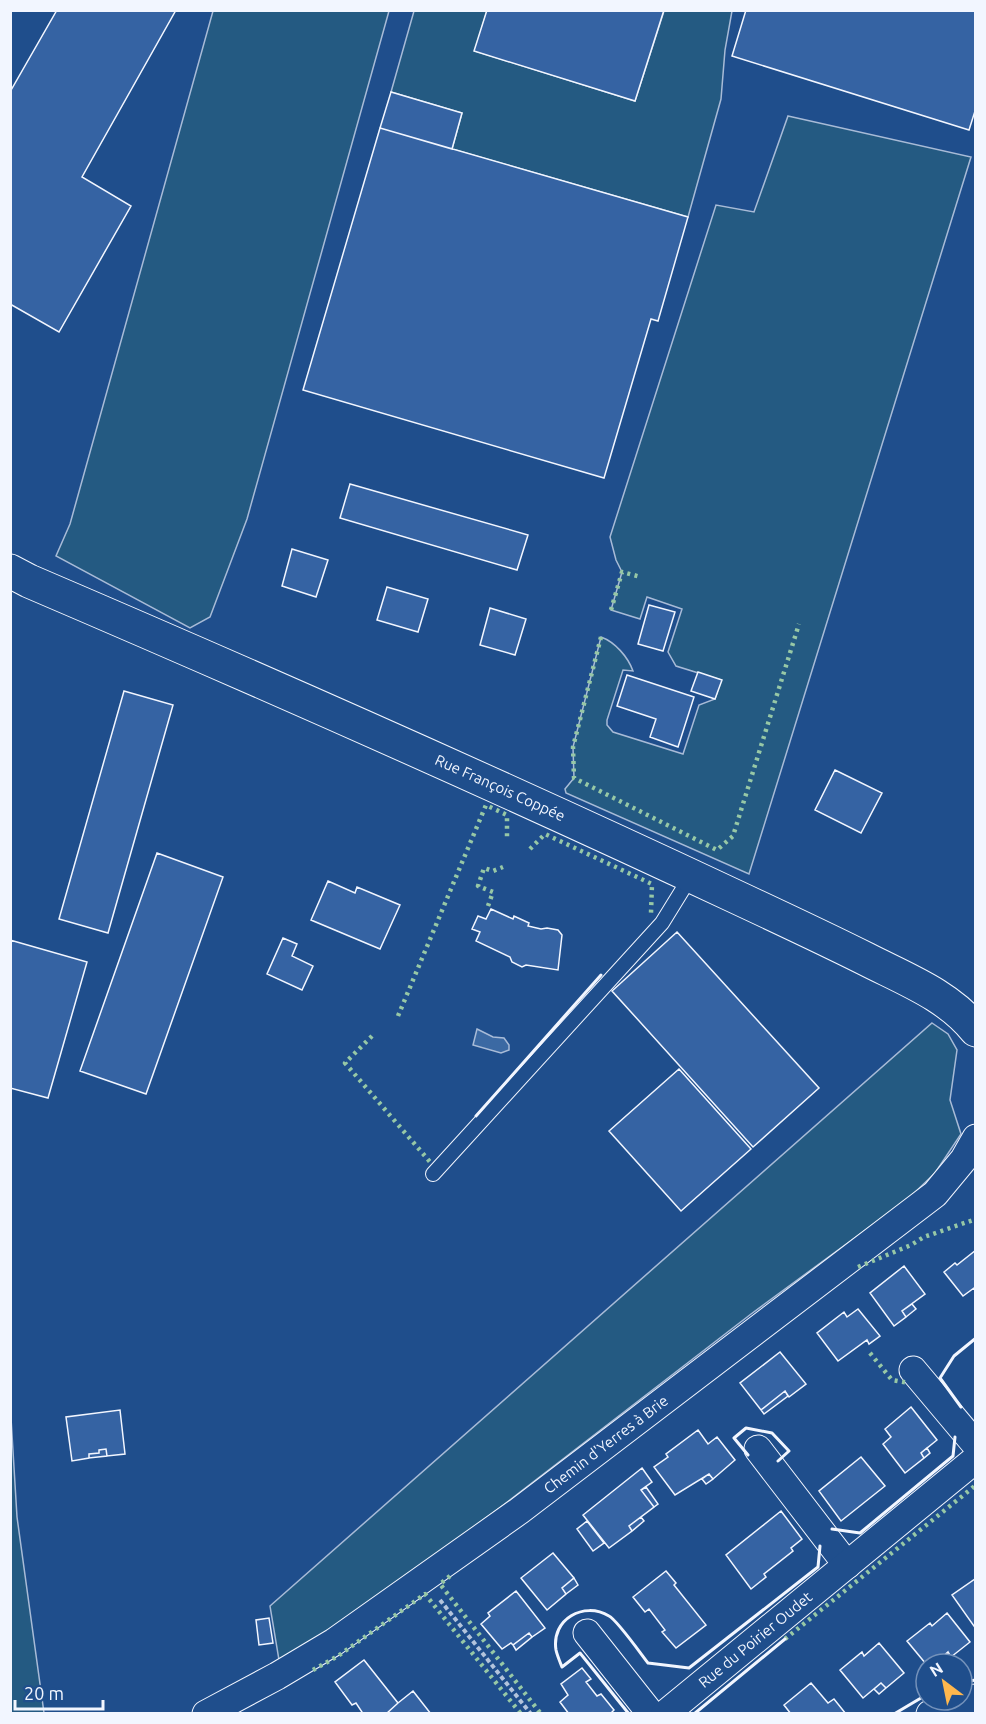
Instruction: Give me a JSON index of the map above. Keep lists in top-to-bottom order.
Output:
{
  "streets": {
    "street": ["Rue François Coppée", "Chemin d'Yerres à Brie", "Rue du Poirier Oudet"]
  },
  "scale_bar": "20 m",
  "north": "top left"
}
